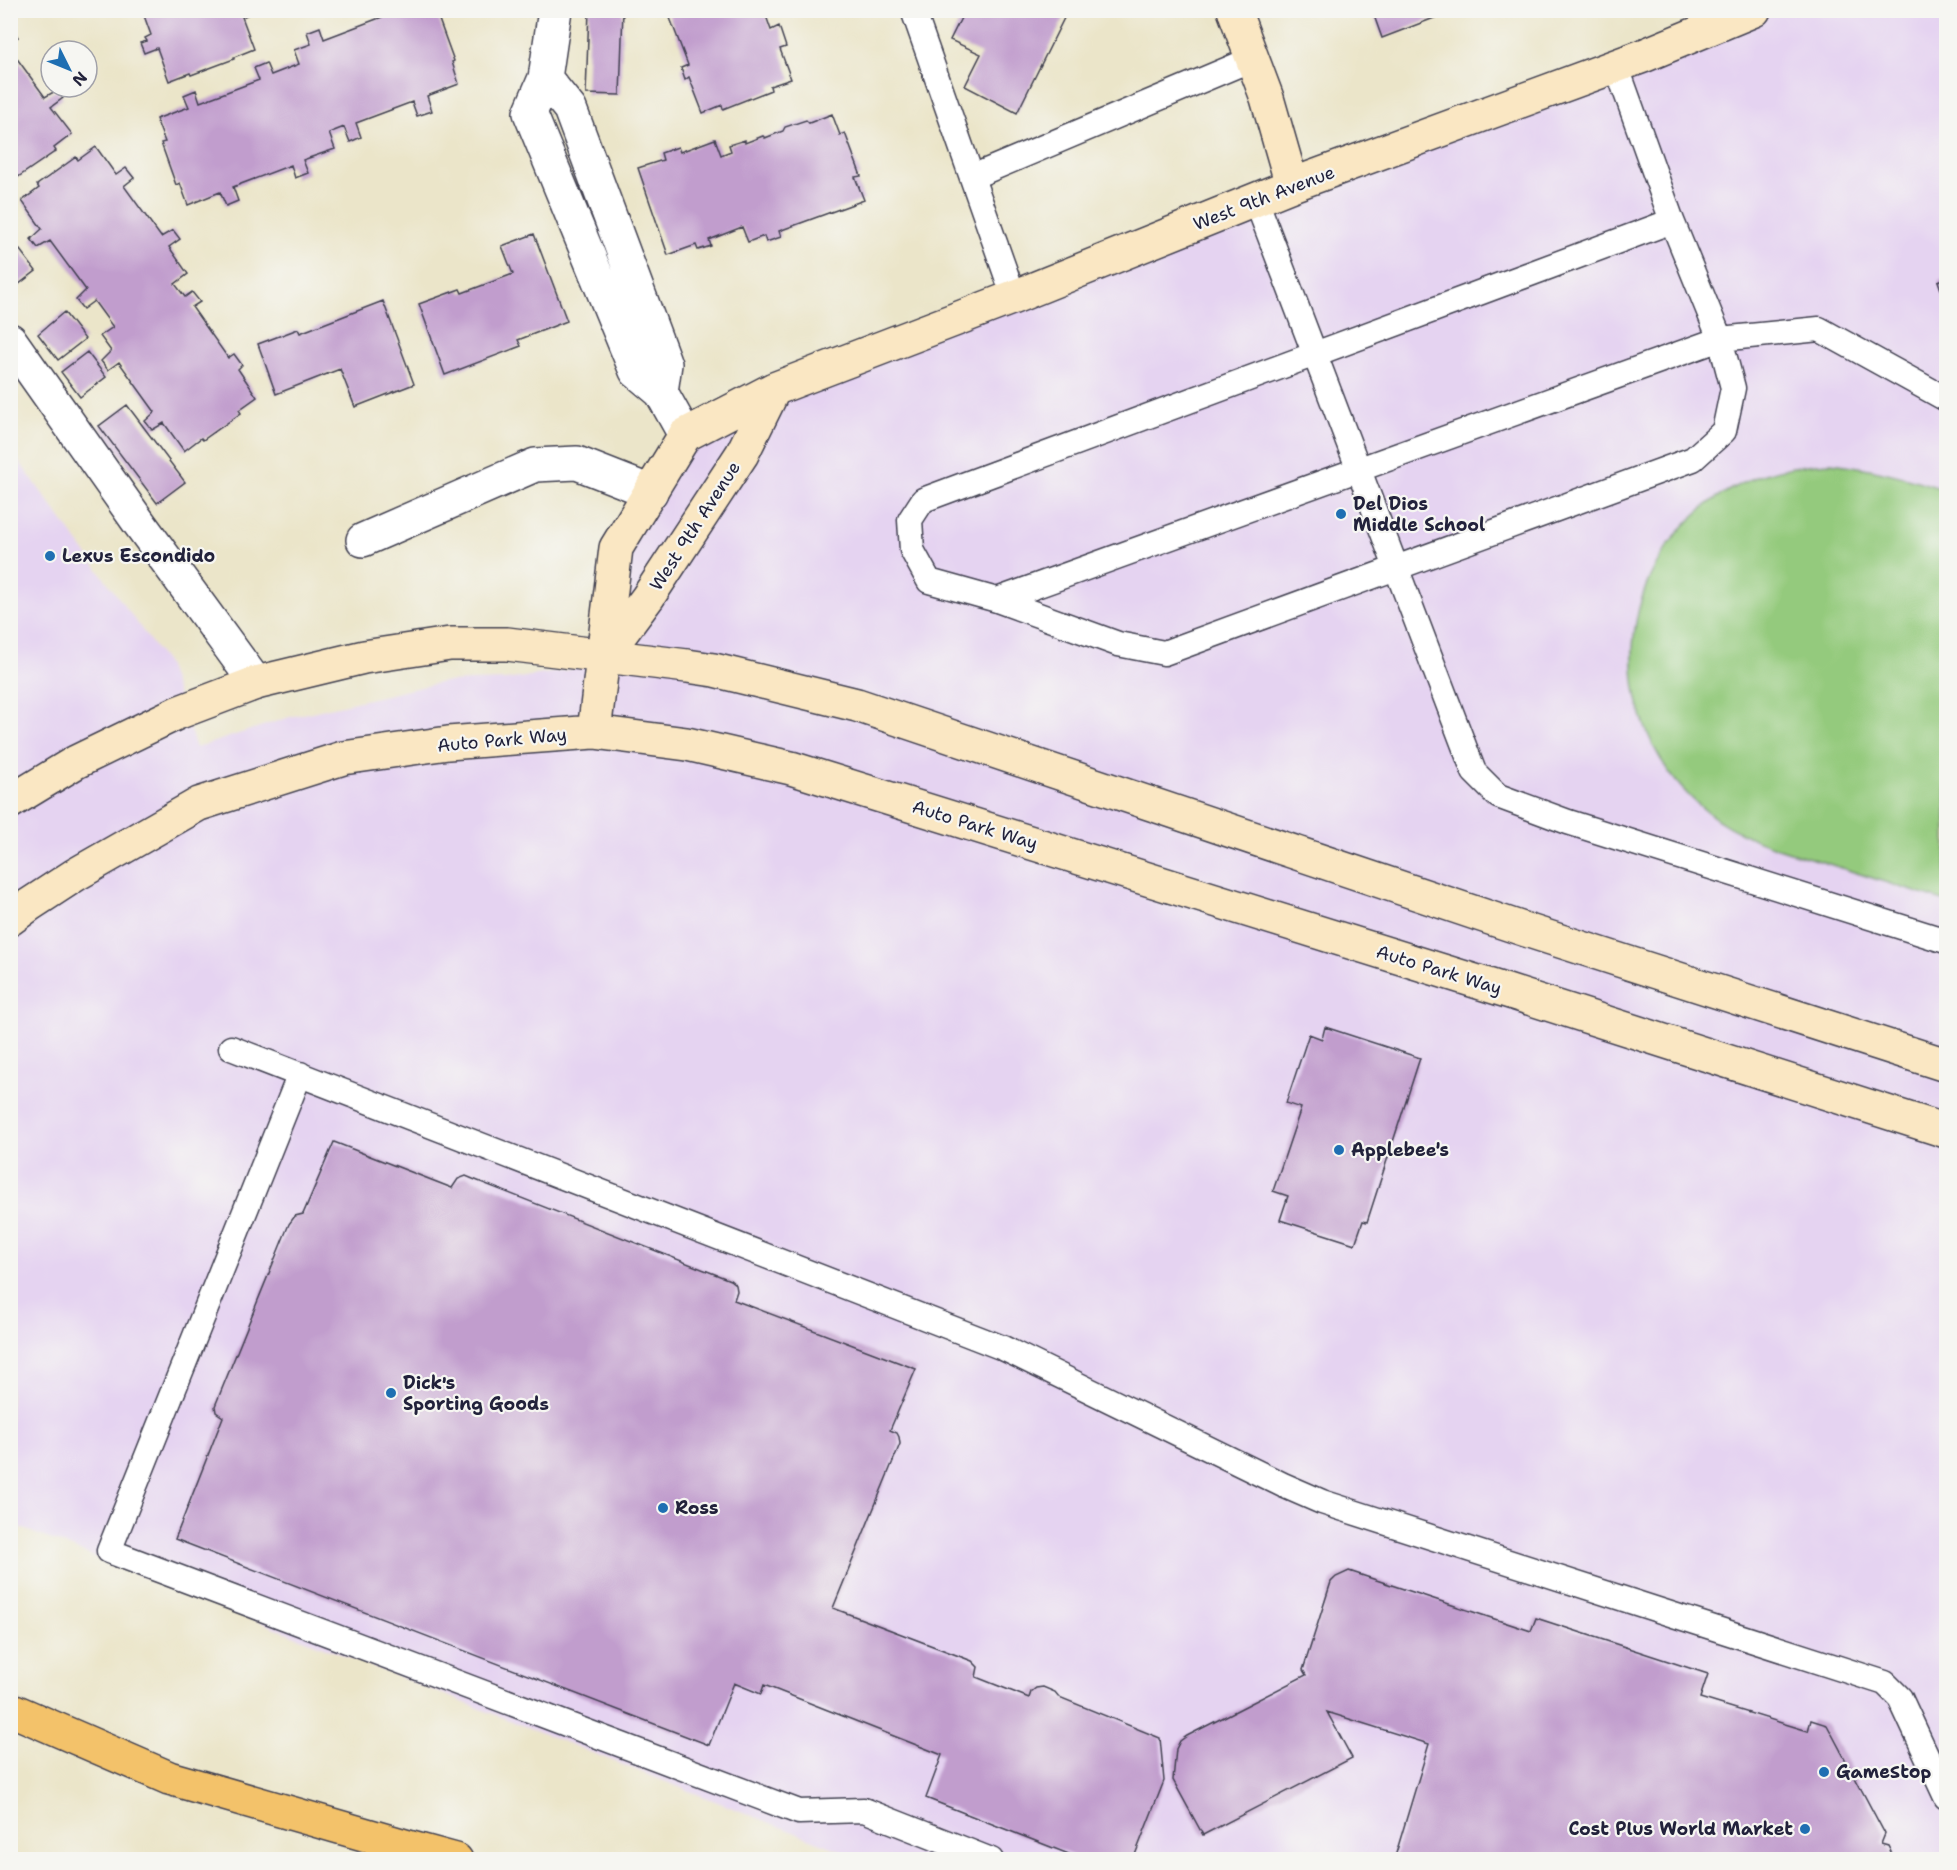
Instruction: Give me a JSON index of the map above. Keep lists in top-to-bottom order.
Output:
{
  "streets": {
    "main road": ["West 9th Avenue", "Auto Park Way"]
  },
  "crossings": [
    ["West 9th Avenue", "Auto Park Way"]
  ],
  "places": [
    "Del Dios Middle School",
    "Lexus Escondido",
    "Applebee's",
    "Dick's Sporting Goods",
    "Ross",
    "GameStop",
    "Cost Plus World Market"
  ],
  "north": "bottom right"
}
